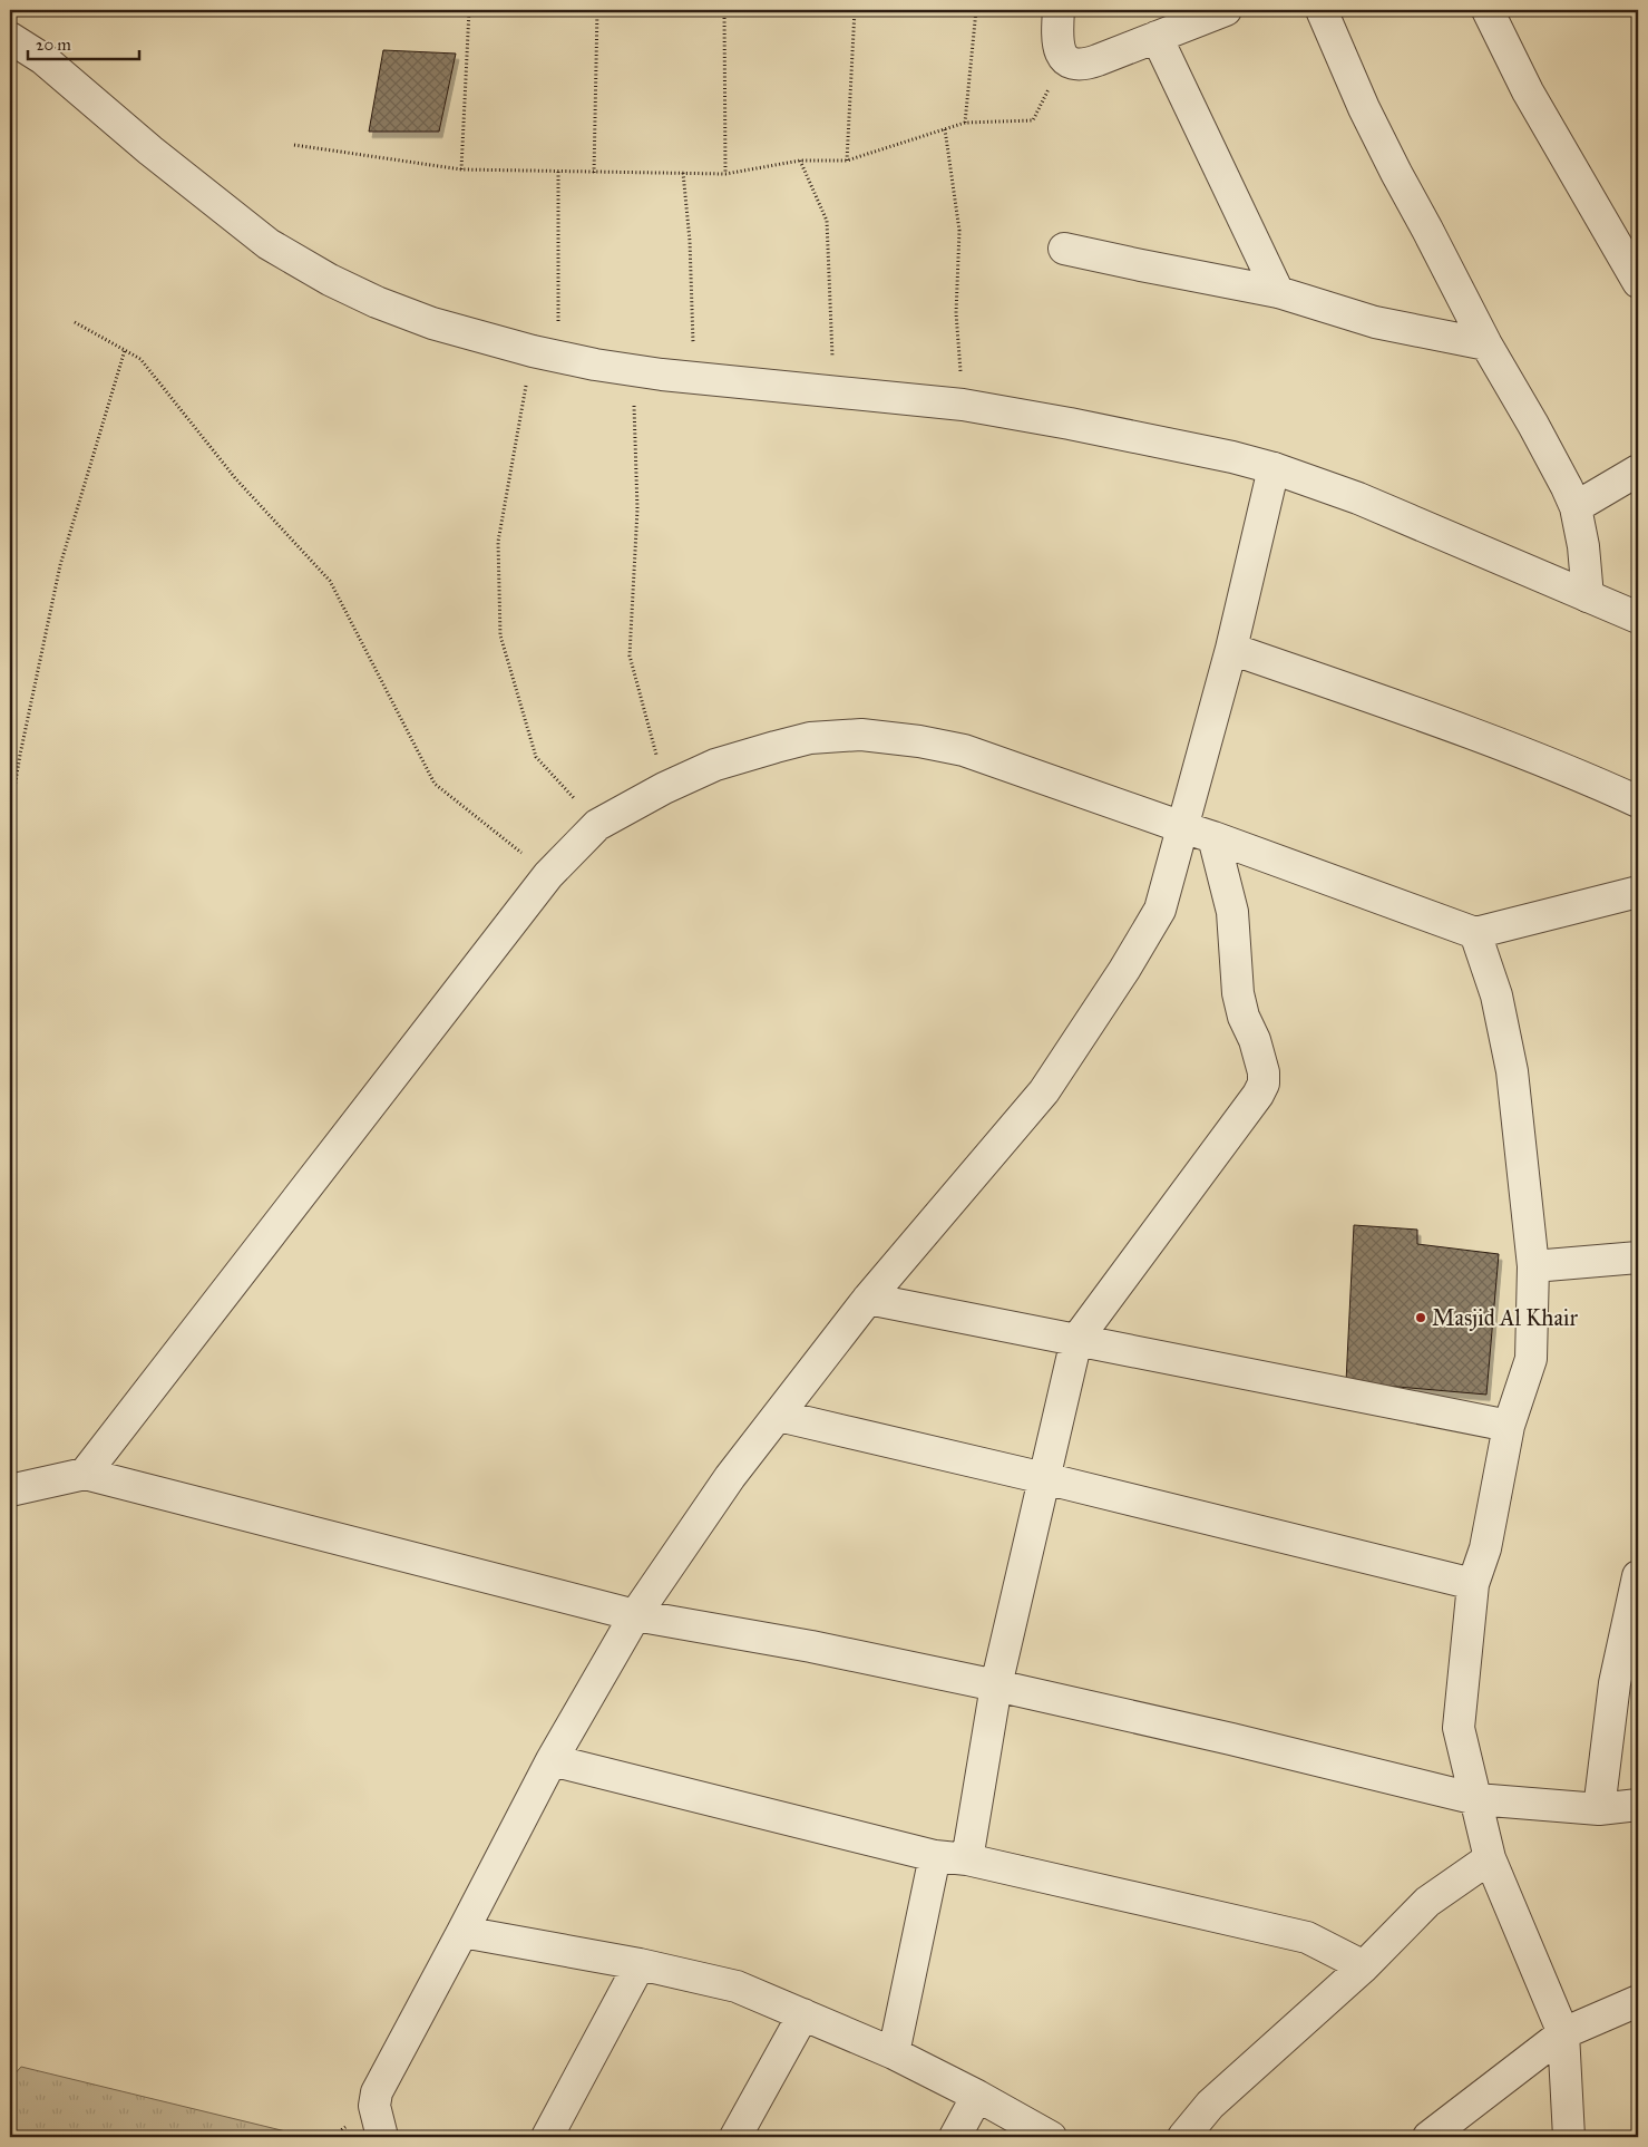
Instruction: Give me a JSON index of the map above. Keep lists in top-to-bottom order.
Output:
{
  "places": ["Masjid Al Khair"],
  "scale_bar": "20 m"
}
